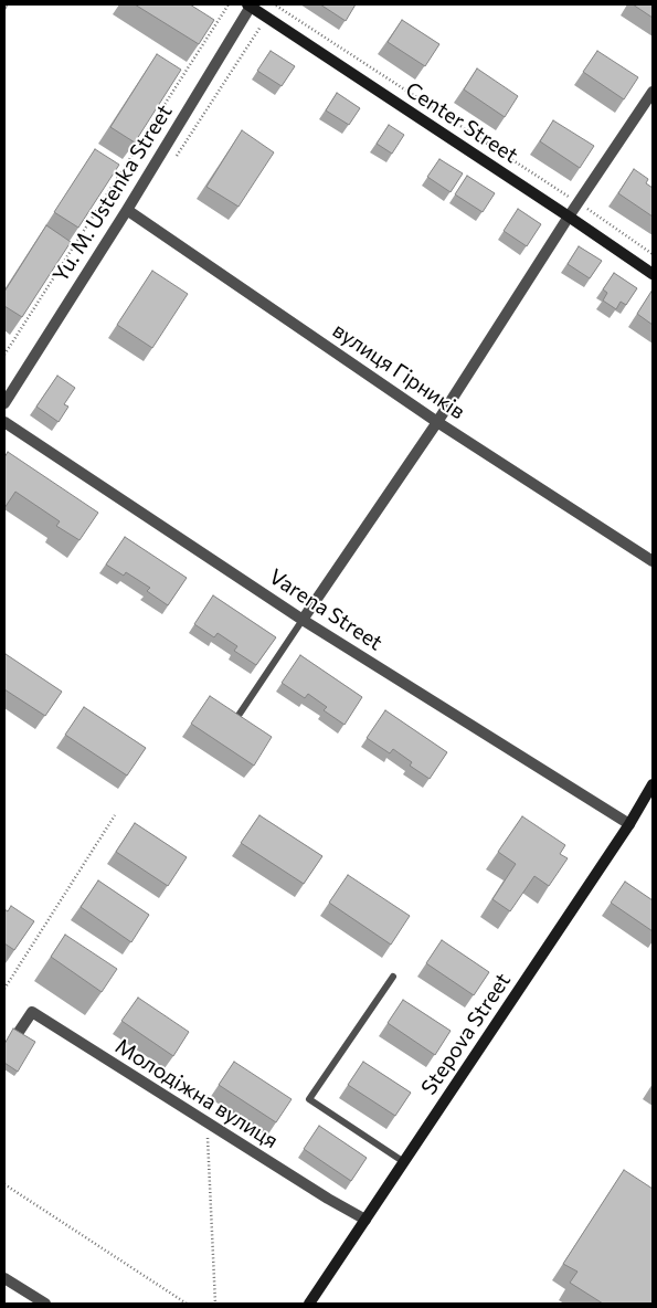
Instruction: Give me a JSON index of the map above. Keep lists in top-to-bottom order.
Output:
{
  "streets": {
    "main road": ["Center Street", "Stepova Street"],
    "street": [
      "Yu. M. Ustenka Street",
      "вулиця Гірників",
      "Varena Street",
      "Молодіжна вулиця"
    ]
  },
  "crossings": [
    ["Center Street", "Yu. M. Ustenka Street"],
    ["Yu. M. Ustenka Street", "вулиця Гірників"],
    ["Varena Street", "Stepova Street"],
    ["Stepova Street", "Молодіжна вулиця"]
  ]
}
